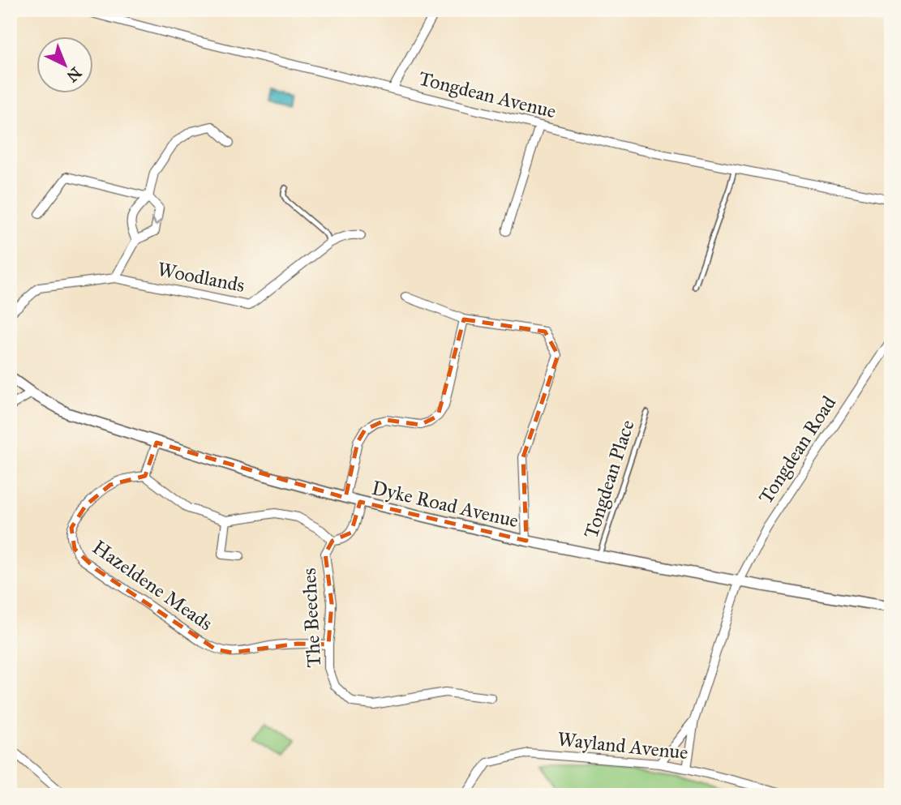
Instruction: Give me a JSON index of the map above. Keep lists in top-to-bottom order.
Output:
{
  "streets": {
    "street": [
      "Tongdean Avenue",
      "Woodlands",
      "Tongdean Road",
      "Dyke Road Avenue",
      "Hazeldene Meads",
      "The Beeches",
      "Wayland Avenue"
    ],
    "lane": ["Tongdean Place"]
  },
  "crossings": [
    ["Tongdean Road", "Dyke Road Avenue"],
    ["Tongdean Place", "Dyke Road Avenue"],
    ["Dyke Road Avenue", "The Beeches"],
    ["Hazeldene Meads", "The Beeches"]
  ],
  "north": "bottom right"
}
